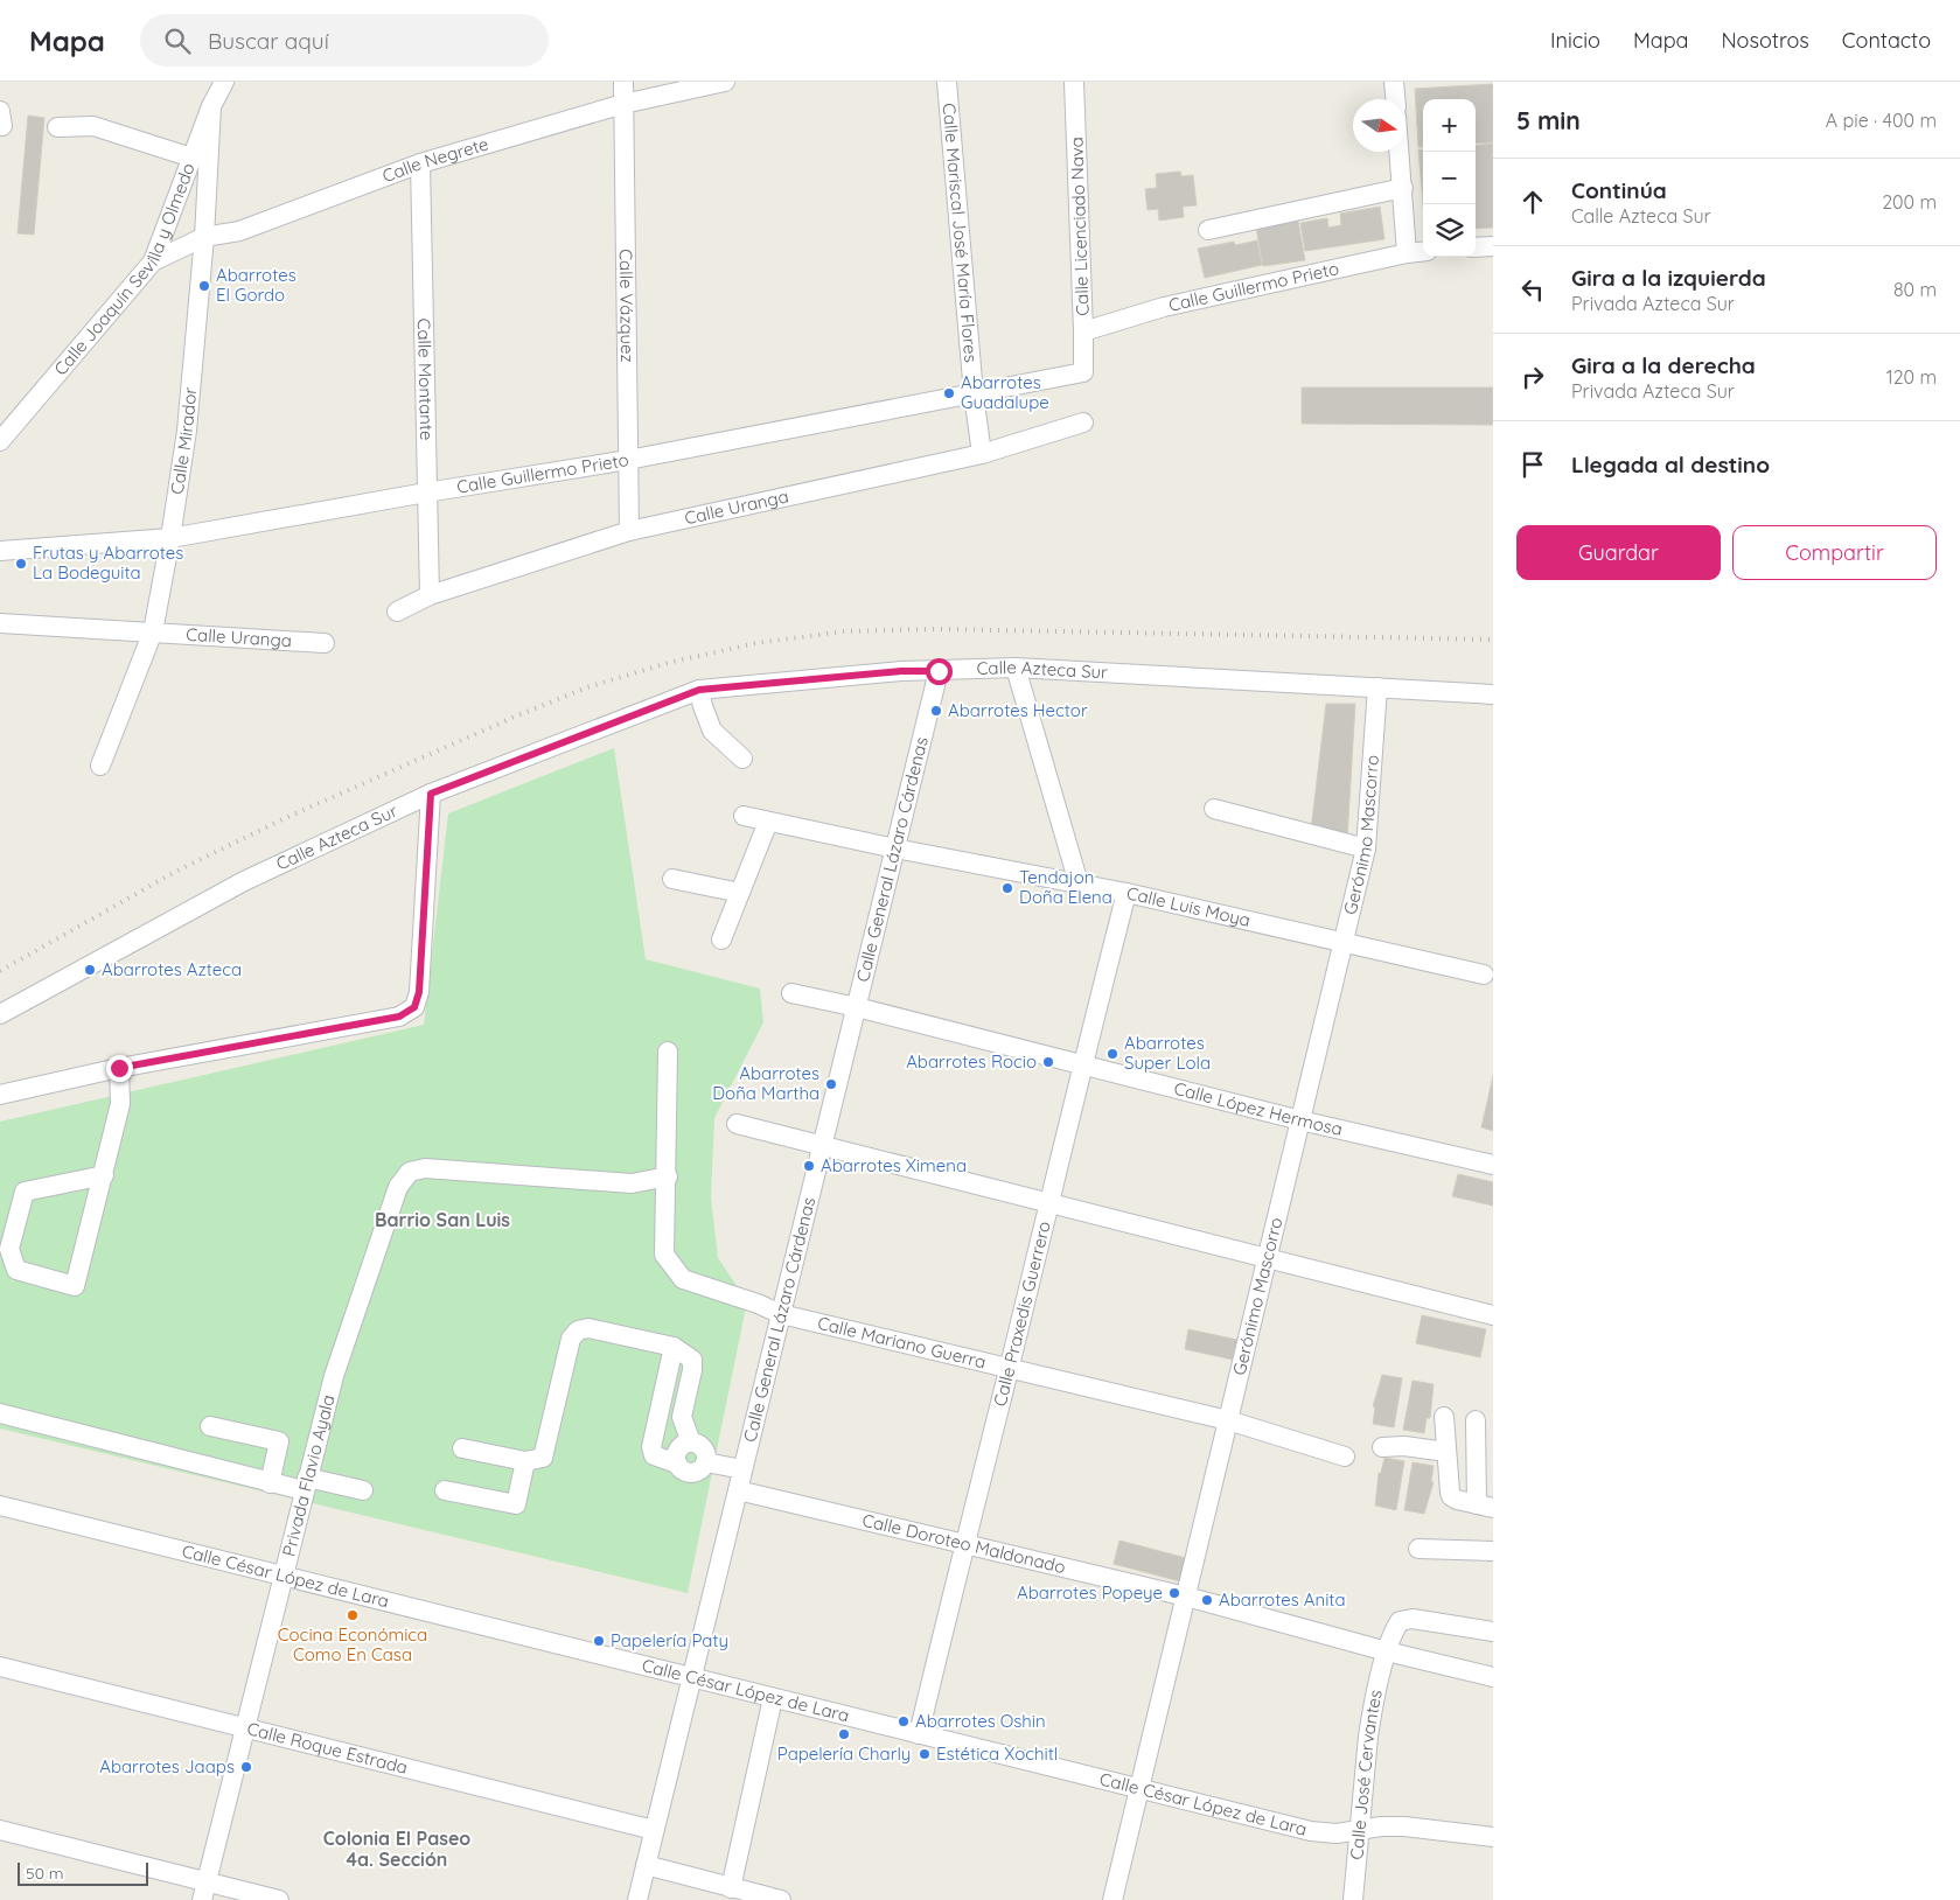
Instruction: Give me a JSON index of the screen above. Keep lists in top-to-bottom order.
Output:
{
  "streets": {
    "street": [
      "Calle Negrete",
      "Calle Licenciado Nava",
      "Calle Mariscal José María Flores",
      "Calle Joaquín Sevilla y Olmedo",
      "Calle Guillermo Prieto",
      "Calle Vázquez",
      "Calle Montante",
      "Calle Mirador",
      "Calle Uranga",
      "Calle Azteca Sur",
      "Gerónimo Mascorro",
      "Calle General Lázaro Cárdenas",
      "Calle Luis Moya",
      "Calle López Hermosa",
      "Calle Praxedis Guerrero",
      "Calle Mariano Guerra",
      "Privada Flavio Ayala",
      "Calle Doroteo Maldonado",
      "Calle César López de Lara",
      "Calle Roque Estrada",
      "Calle José Cervantes"
    ]
  },
  "crossings": [
    ["Calle Negrete", "Calle Joaquín Sevilla y Olmedo"],
    ["Calle Negrete", "Calle Vázquez"],
    ["Calle Negrete", "Calle Montante"],
    ["Calle Negrete", "Calle Mirador"],
    ["Calle Licenciado Nava", "Calle Guillermo Prieto"],
    ["Calle Mariscal José María Flores", "Calle Guillermo Prieto"],
    ["Calle Mariscal José María Flores", "Calle Uranga"],
    ["Calle Joaquín Sevilla y Olmedo", "Calle Mirador"],
    ["Calle Guillermo Prieto", "Calle Vázquez"],
    ["Calle Guillermo Prieto", "Calle Montante"],
    ["Calle Guillermo Prieto", "Calle Mirador"],
    ["Calle Vázquez", "Calle Uranga"],
    ["Calle Montante", "Calle Uranga"],
    ["Calle Mirador", "Calle Uranga"],
    ["Calle Azteca Sur", "Gerónimo Mascorro"],
    ["Calle Azteca Sur", "Calle General Lázaro Cárdenas"],
    ["Gerónimo Mascorro", "Calle Luis Moya"],
    ["Gerónimo Mascorro", "Calle López Hermosa"],
    ["Gerónimo Mascorro", "Calle Mariano Guerra"],
    ["Gerónimo Mascorro", "Calle Doroteo Maldonado"],
    ["Gerónimo Mascorro", "Calle César López de Lara"],
    ["Calle General Lázaro Cárdenas", "Calle Luis Moya"],
    ["Calle General Lázaro Cárdenas", "Calle López Hermosa"],
    ["Calle General Lázaro Cárdenas", "Calle Mariano Guerra"],
    ["Calle General Lázaro Cárdenas", "Calle Doroteo Maldonado"],
    ["Calle General Lázaro Cárdenas", "Calle César López de Lara"],
    ["Calle General Lázaro Cárdenas", "Calle Roque Estrada"],
    ["Calle Luis Moya", "Calle Praxedis Guerrero"],
    ["Calle López Hermosa", "Calle Praxedis Guerrero"],
    ["Calle Praxedis Guerrero", "Calle Mariano Guerra"],
    ["Calle Praxedis Guerrero", "Calle Doroteo Maldonado"],
    ["Calle Praxedis Guerrero", "Calle César López de Lara"],
    ["Calle Mariano Guerra", "Privada Flavio Ayala"],
    ["Privada Flavio Ayala", "Calle César López de Lara"],
    ["Privada Flavio Ayala", "Calle Roque Estrada"],
    ["Calle Doroteo Maldonado", "Calle José Cervantes"],
    ["Calle César López de Lara", "Calle José Cervantes"]
  ],
  "districts": ["Barrio San Luis", "Colonia El Paseo 4a. Sección"],
  "places": [
    "Abarrotes El Gordo",
    "Abarrotes Guadalupe",
    "Frutas y Abarrotes La Bodeguita",
    "Abarrotes Hector",
    "Tendajon Doña Elena",
    "Abarrotes Azteca",
    "Abarrotes Super Lola",
    "Abarrotes Rocio",
    "Abarrotes Doña Martha",
    "Abarrotes Ximena",
    "Abarrotes Popeye",
    "Abarrotes Anita",
    "Cocina Económica Como En Casa",
    "Papelería Paty",
    "Abarrotes Oshin",
    "Papelería Charly",
    "Estética Xochitl",
    "Abarrotes Jaaps"
  ],
  "scale_bar": "50 m",
  "north": "right",
  "page": {
    "header": "Mapa",
    "search": "Buscar aquí",
    "nav": [
      "Inicio",
      "Mapa",
      "Nosotros",
      "Contacto"
    ],
    "heading": ["5 min", "A pie · 400 m"],
    "map_buttons": ["+", "−"],
    "list": [
      ["Continúa", "Calle Azteca Sur", "200 m"],
      ["Gira a la izquierda", "Privada Azteca Sur", "80 m"],
      ["Gira a la derecha", "Privada Azteca Sur", "120 m"],
      "Llegada al destino"
    ],
    "buttons": ["Guardar", "Compartir"],
    "scale": "50 m"
  }
}
